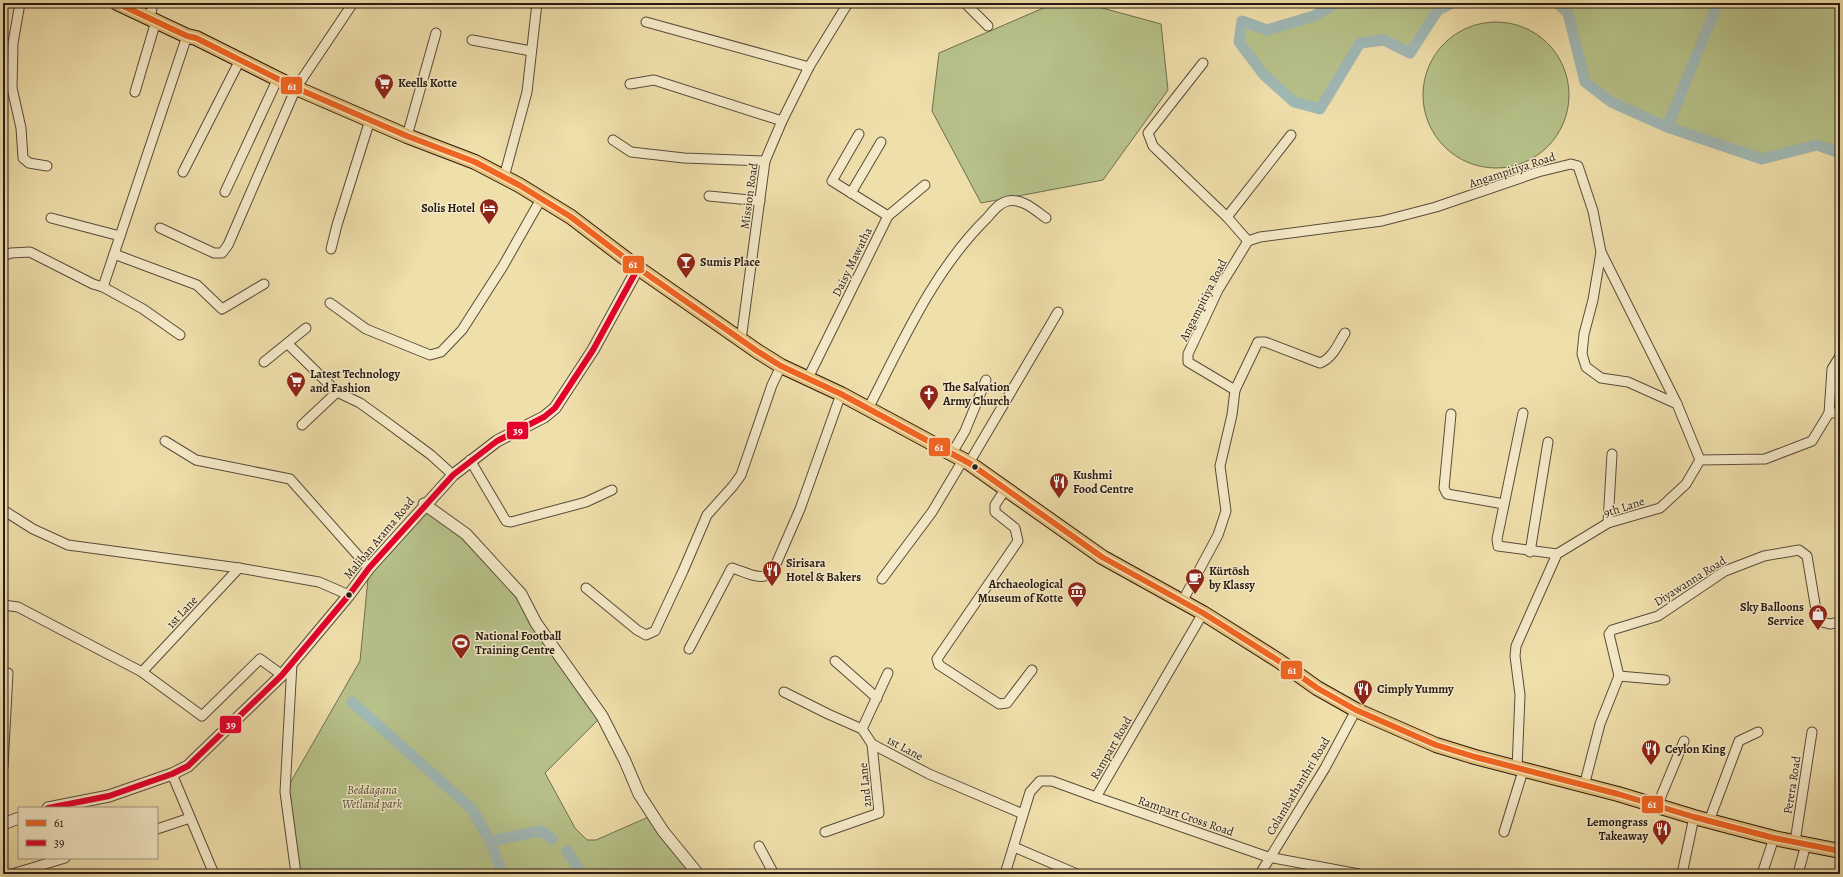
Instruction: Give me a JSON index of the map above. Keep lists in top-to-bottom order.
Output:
{
  "streets": {
    "street": [
      "Angampitiya Road",
      "Mission Road",
      "Daisy Mawatha",
      "9th Lane",
      "Maliban Arama Road",
      "Diyawanna Road",
      "1st Lane",
      "Rampart Road",
      "2nd Lane",
      "Perera Road",
      "Colambathanthri Road",
      "Rampart Cross Road"
    ]
  },
  "crossings": [
    ["1st Lane", "Rampart Road"],
    ["1st Lane", "2nd Lane"],
    ["Rampart Road", "Rampart Cross Road"],
    ["Colambathanthri Road", "Rampart Cross Road"]
  ],
  "parks": ["Beddagana Wetland park"],
  "places": {
    "supermarket": ["Keells Kotte", "Latest Technology and Fashion"],
    "hotel": ["Solis Hotel"],
    "bar": ["Sumis Place"],
    "church": ["The Salvation Army Church"],
    "restaurant": [
      "Kushmi Food Centre",
      "Sirisara Hotel & Bakers",
      "Cimply Yummy",
      "Ceylon King",
      "Lemongrass Takeaway"
    ],
    "cafe": ["Kürtösh by Klassy"],
    "museum": ["Archaeological Museum of Kotte"],
    "shop": ["Sky Balloons Service"],
    "sports": ["National Football Training Centre"]
  },
  "lines": ["transit line 61", "transit line 39"],
  "legend": ["61", "39"]
}
